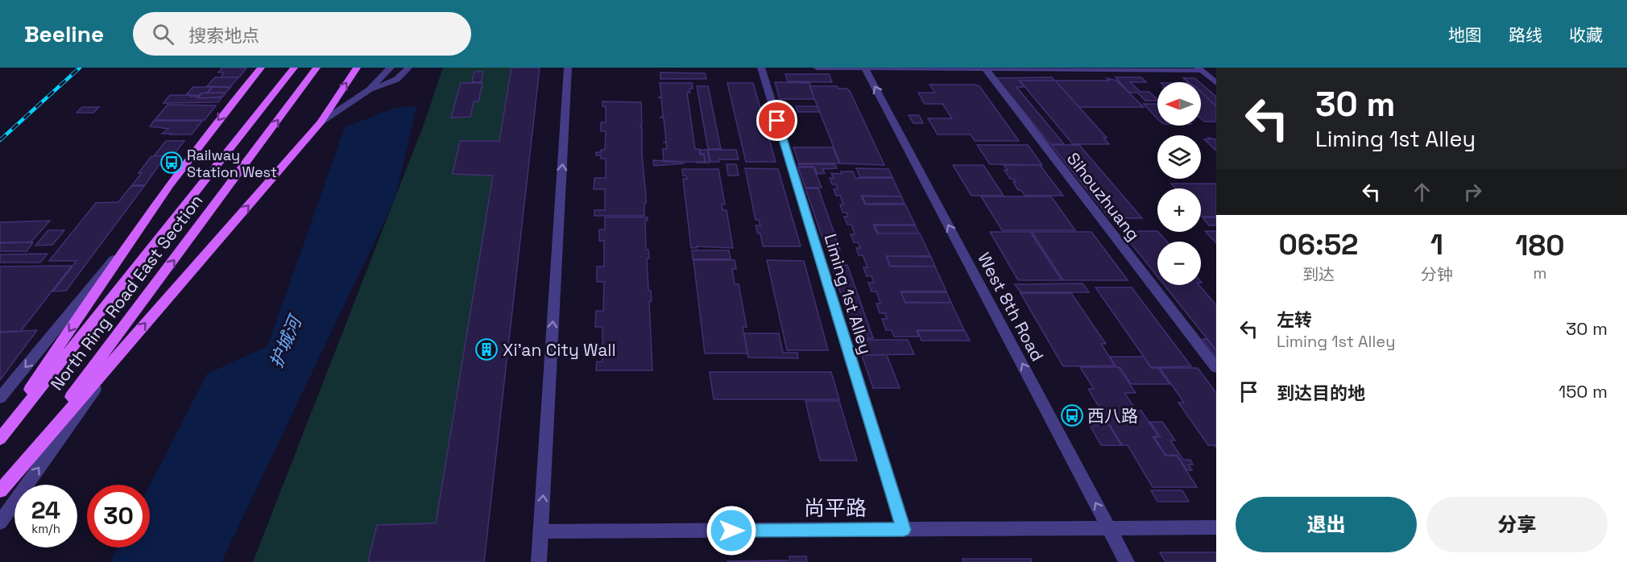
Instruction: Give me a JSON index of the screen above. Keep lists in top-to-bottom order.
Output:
{
  "streets": {
    "main road": ["North Ring Road East Section"],
    "street": [
      "Sihouzhuang",
      "Liming 1st Alley",
      "West 8th Road",
      "尚平路"
    ]
  },
  "crossings": [
    ["Liming 1st Alley", "尚平路"],
    ["West 8th Road", "尚平路"]
  ],
  "one_way": ["West 8th Road"],
  "water": ["护城河"],
  "places": {
    "bus stop": ["Railway Station West", "西八路"],
    "building": ["Xi'an City Wall"]
  },
  "north": "left",
  "page": {
    "header": "Beeline",
    "search": "搜索地点",
    "nav": ["地图", "路线", "收藏"],
    "turn": ["30 m", "Liming 1st Alley"],
    "map_buttons": ["+", "−"],
    "eta": [
      "06:52",
      "到达",
      "1",
      "分钟",
      "180",
      "m"
    ],
    "list": [
      {
        "name": "左转",
        "note": "Liming 1st Alley",
        "value": "30 m"
      },
      {
        "name": "到达目的地",
        "value": "150 m"
      }
    ],
    "speed": "24 km/h",
    "limit": "30",
    "buttons": ["退出", "分享"]
  }
}
